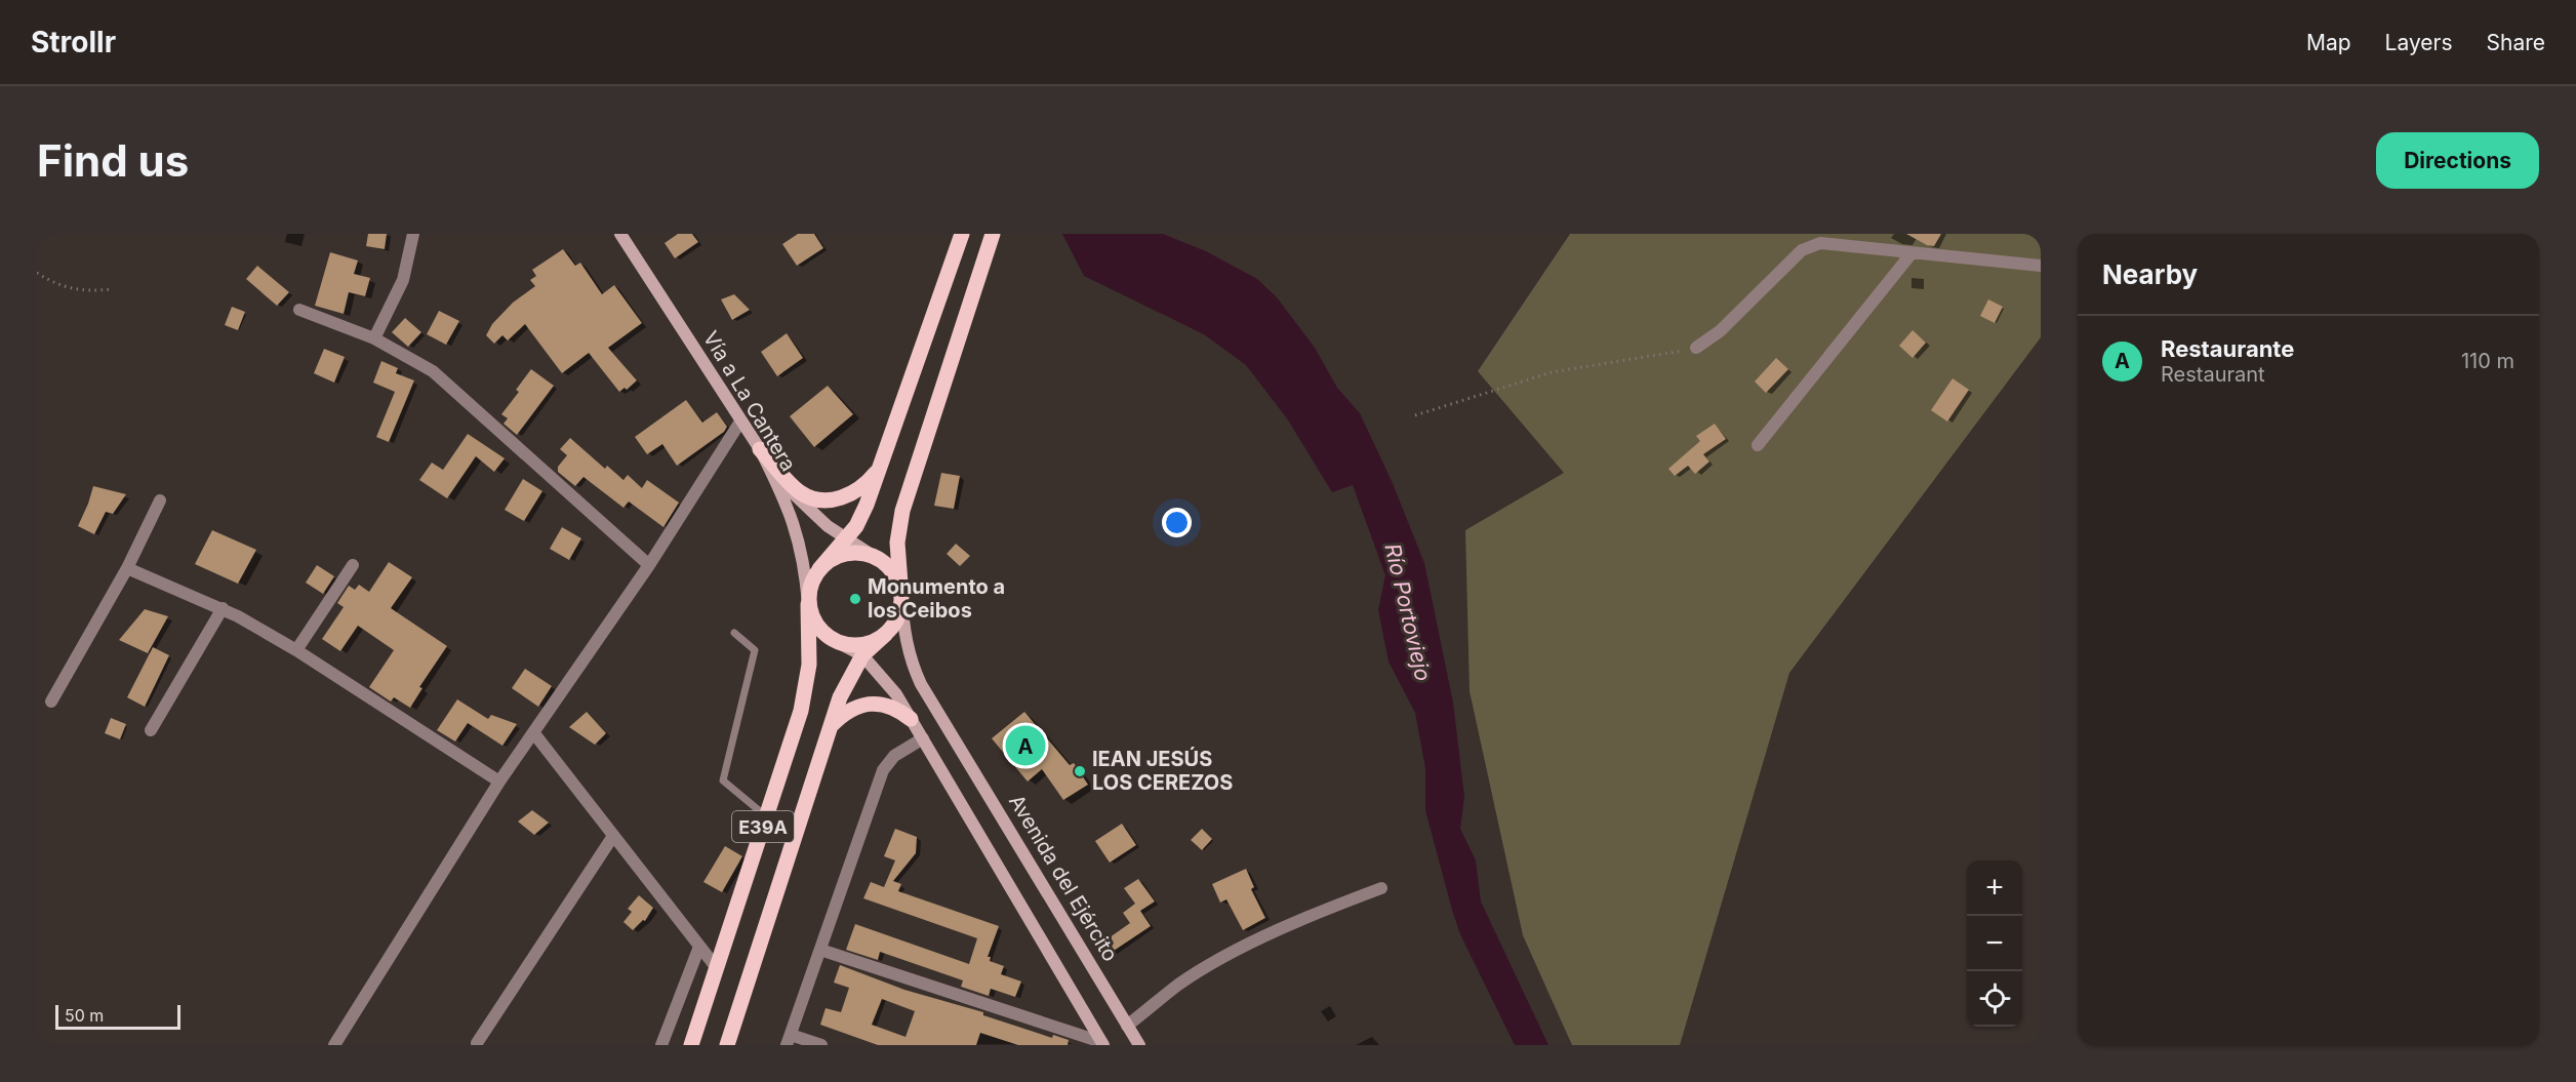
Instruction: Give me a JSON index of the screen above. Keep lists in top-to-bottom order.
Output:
{
  "streets": {
    "main road": ["Vía a La Cantera", "E39A", "Avenida del Ejército"]
  },
  "crossings": [
    ["Vía a La Cantera", "E39A"],
    ["Vía a La Cantera", "Avenida del Ejército"],
    ["E39A", "Avenida del Ejército"]
  ],
  "water": ["Río Portoviejo"],
  "places": ["Monumento a los Ceibos", "IEAN JESÚS LOS CEREZOS"],
  "scale_bar": "50 m",
  "page": {
    "header": "Strollr",
    "nav": ["Map", "Layers", "Share"],
    "buttons": "Directions",
    "title": "Find us",
    "heading": "Nearby",
    "list": [
      {
        "mark": "A",
        "name": "Restaurante",
        "note": "Restaurant",
        "value": "110 m"
      }
    ],
    "pins": "A",
    "map_buttons": ["+", "−"],
    "scale": "50 m"
  }
}
